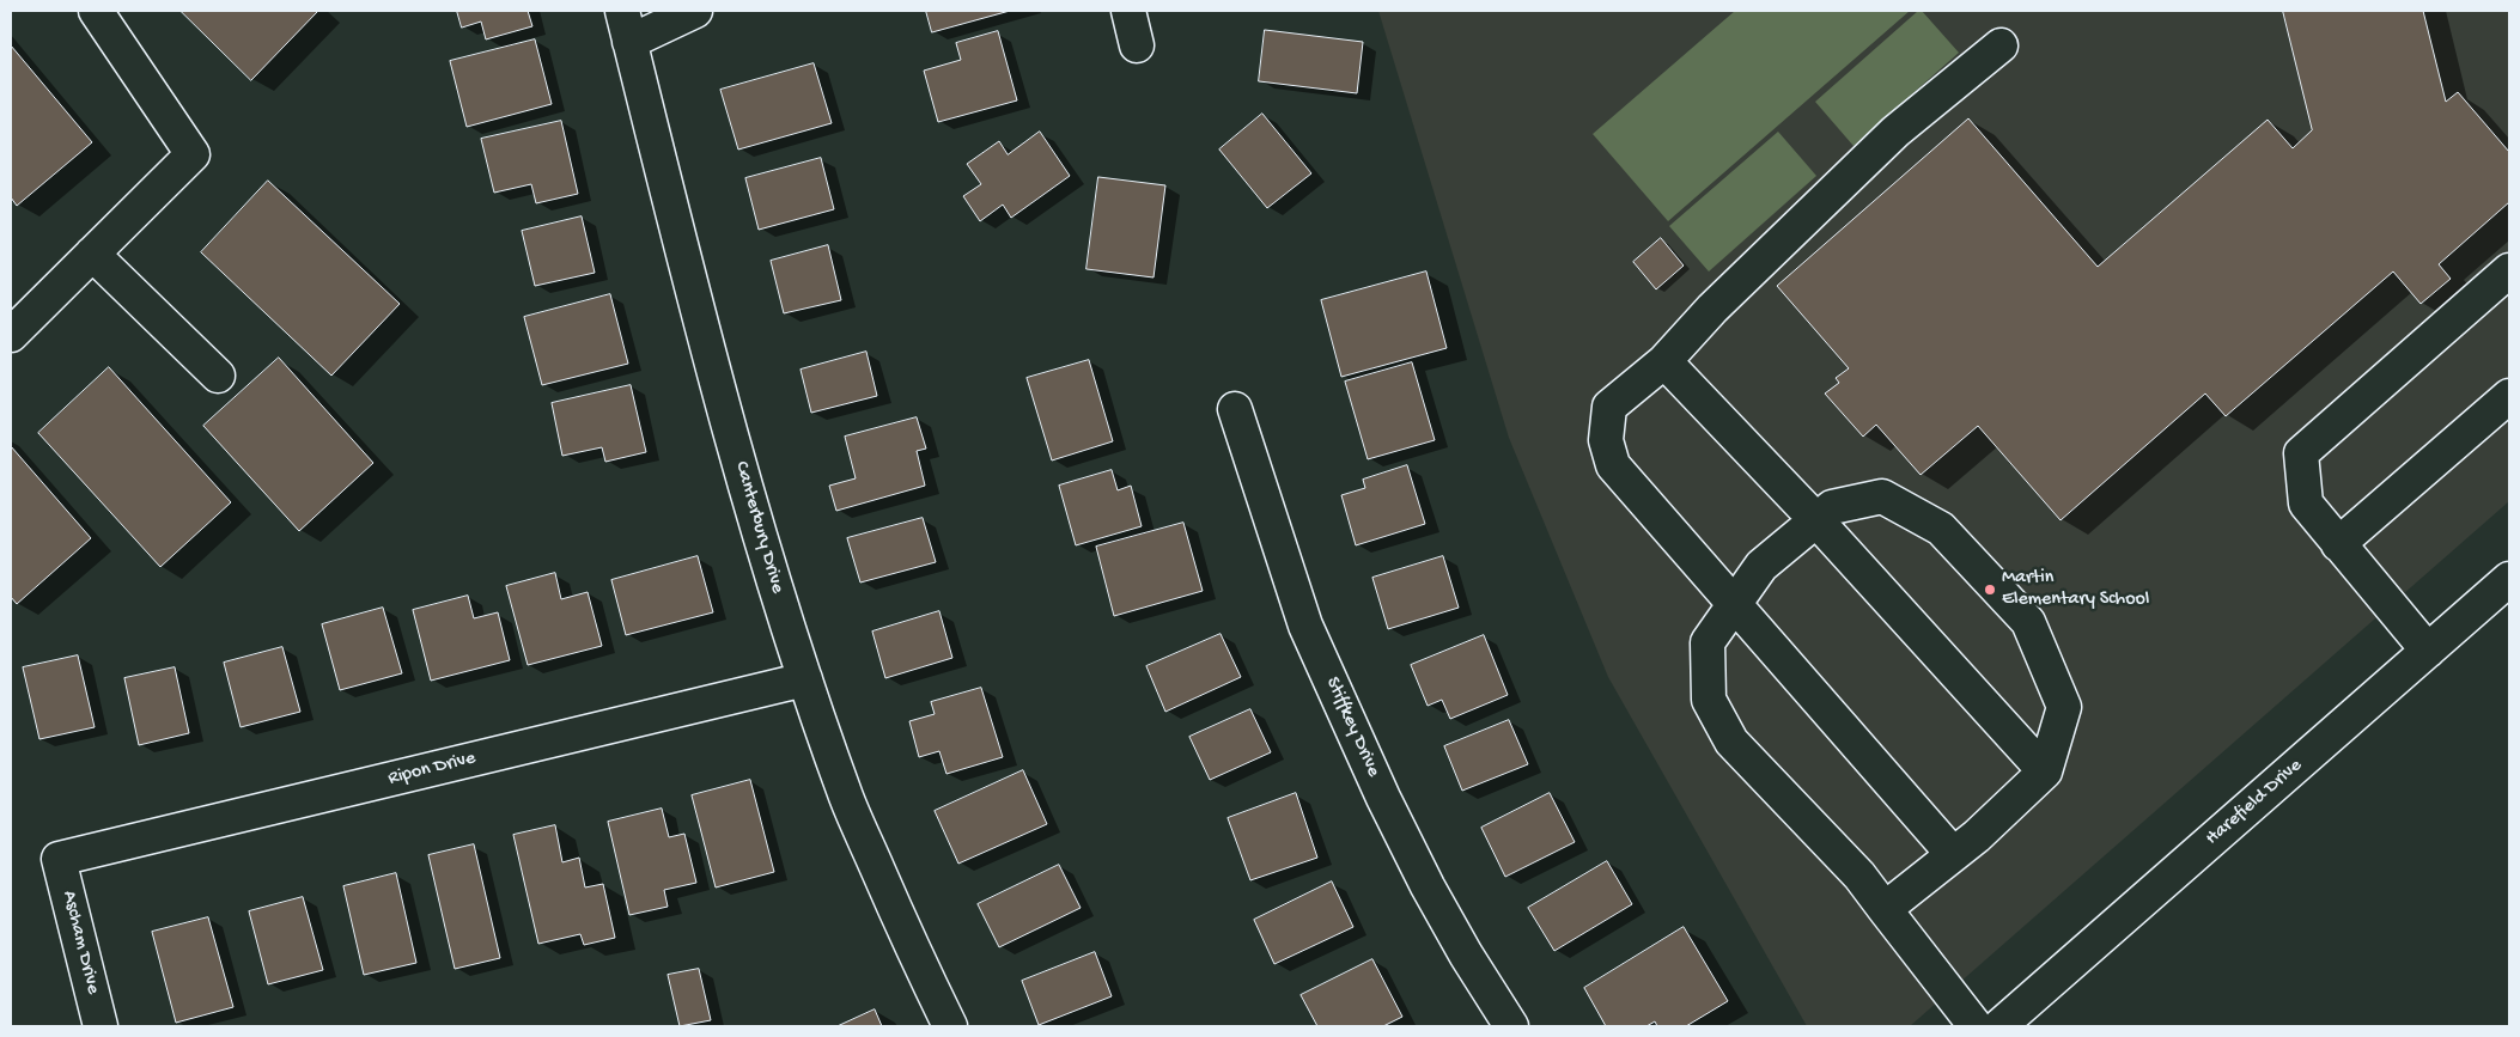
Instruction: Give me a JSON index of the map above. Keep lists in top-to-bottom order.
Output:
{
  "streets": {
    "street": [
      "Canterbury Drive",
      "Stiffkey Drive",
      "Ripon Drive",
      "Harefield Drive",
      "Ascham Drive"
    ]
  },
  "crossings": [
    ["Canterbury Drive", "Ripon Drive"],
    ["Ripon Drive", "Ascham Drive"]
  ],
  "places": ["Martin Elementary School"]
}
